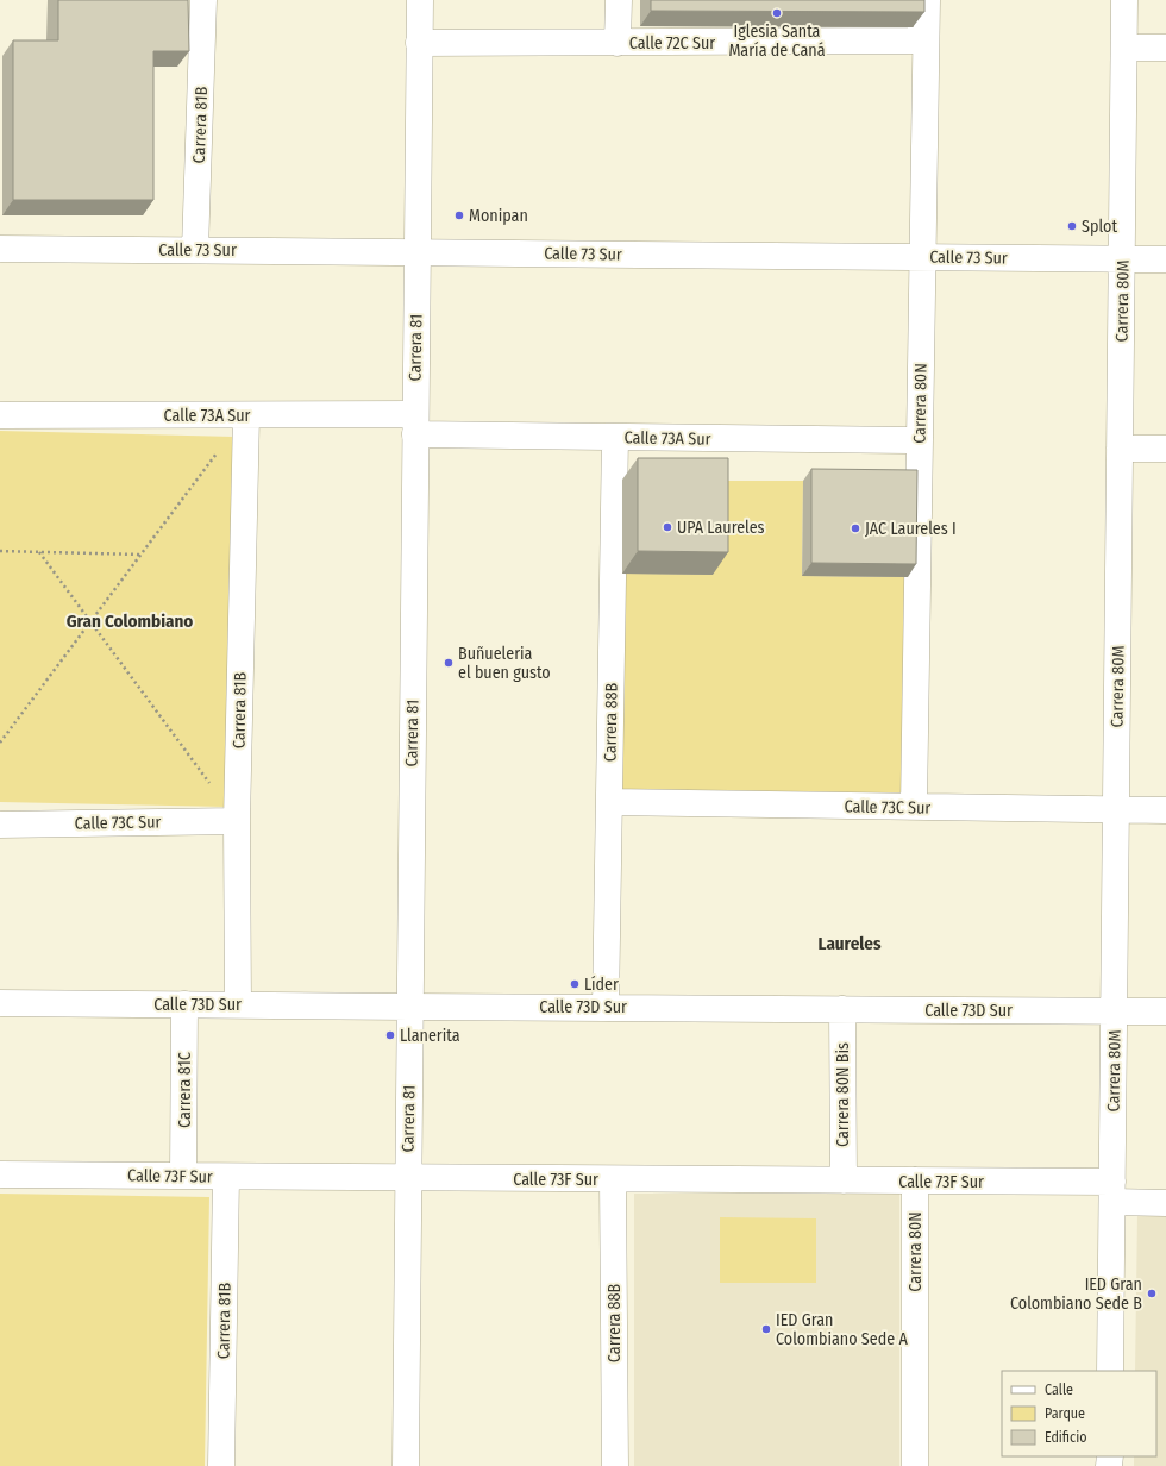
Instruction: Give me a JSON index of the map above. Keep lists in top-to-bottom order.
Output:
{
  "streets": {
    "street": [
      "Calle 72C Sur",
      "Carrera 81B",
      "Calle 73 Sur",
      "Carrera 80M",
      "Carrera 81",
      "Carrera 80N",
      "Calle 73A Sur",
      "Carrera 88B",
      "Calle 73C Sur",
      "Calle 73D Sur",
      "Carrera 81C",
      "Carrera 80N Bis",
      "Calle 73F Sur"
    ]
  },
  "crossings": [
    ["Calle 72C Sur", "Carrera 81"],
    ["Calle 72C Sur", "Carrera 80N"],
    ["Carrera 81B", "Calle 73 Sur"],
    ["Carrera 81B", "Calle 73A Sur"],
    ["Carrera 81B", "Calle 73C Sur"],
    ["Carrera 81B", "Calle 73D Sur"],
    ["Carrera 81B", "Calle 73F Sur"],
    ["Calle 73 Sur", "Carrera 80M"],
    ["Calle 73 Sur", "Carrera 81"],
    ["Calle 73 Sur", "Carrera 80N"],
    ["Carrera 80M", "Calle 73C Sur"],
    ["Carrera 80M", "Calle 73D Sur"],
    ["Carrera 80M", "Calle 73F Sur"],
    ["Carrera 81", "Calle 73A Sur"],
    ["Carrera 81", "Calle 73D Sur"],
    ["Carrera 81", "Calle 73F Sur"],
    ["Carrera 80N", "Calle 73A Sur"],
    ["Carrera 80N", "Calle 73C Sur"],
    ["Carrera 80N", "Calle 73F Sur"],
    ["Calle 73A Sur", "Carrera 88B"],
    ["Carrera 88B", "Calle 73C Sur"],
    ["Carrera 88B", "Calle 73D Sur"],
    ["Carrera 88B", "Calle 73F Sur"],
    ["Calle 73D Sur", "Carrera 81C"],
    ["Calle 73D Sur", "Carrera 80N Bis"],
    ["Carrera 81C", "Calle 73F Sur"],
    ["Carrera 80N Bis", "Calle 73F Sur"]
  ],
  "districts": ["Gran Colombiano", "Laureles"],
  "places": [
    "Iglesia Santa María de Caná",
    "Monipan",
    "Splot",
    "UPA Laureles",
    "JAC Laureles I",
    "Buñueleria el buen gusto",
    "Líder",
    "Llanerita",
    "IED Gran Colombiano Sede B",
    "IED Gran Colombiano Sede A"
  ],
  "legend": ["Calle", "Parque", "Edificio"]
}
